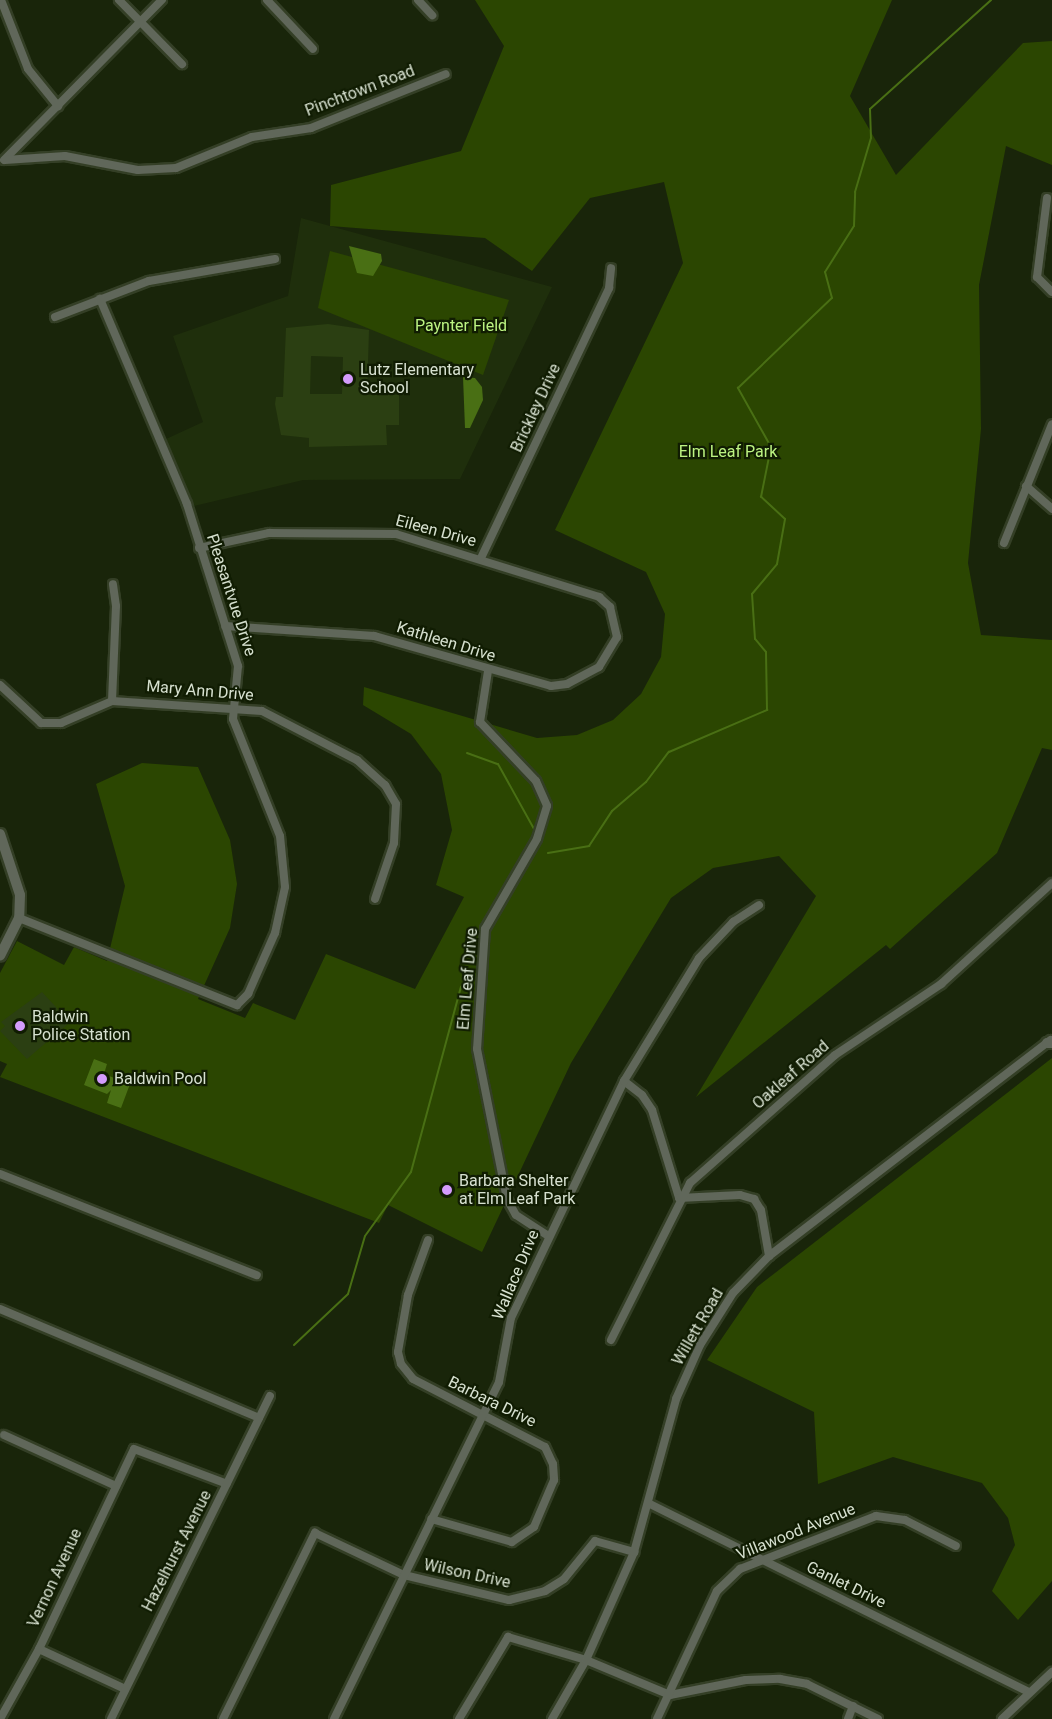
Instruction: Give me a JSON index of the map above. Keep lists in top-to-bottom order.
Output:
{
  "streets": {
    "street": [
      "Pinchtown Road",
      "Brickley Drive",
      "Eileen Drive",
      "Pleasantvue Drive",
      "Kathleen Drive",
      "Mary Ann Drive",
      "Elm Leaf Drive",
      "Oakleaf Road",
      "Wallace Drive",
      "Willett Road",
      "Barbara Drive",
      "Villawood Avenue",
      "Hazelhurst Avenue",
      "Wilson Drive",
      "Vernon Avenue",
      "Ganlet Drive"
    ]
  },
  "crossings": [
    ["Brickley Drive", "Eileen Drive"],
    ["Eileen Drive", "Pleasantvue Drive"],
    ["Eileen Drive", "Kathleen Drive"],
    ["Pleasantvue Drive", "Kathleen Drive"],
    ["Pleasantvue Drive", "Mary Ann Drive"],
    ["Kathleen Drive", "Elm Leaf Drive"],
    ["Elm Leaf Drive", "Wallace Drive"],
    ["Wallace Drive", "Barbara Drive"],
    ["Wallace Drive", "Wilson Drive"],
    ["Willett Road", "Wilson Drive"],
    ["Willett Road", "Ganlet Drive"],
    ["Villawood Avenue", "Ganlet Drive"],
    ["Hazelhurst Avenue", "Vernon Avenue"]
  ],
  "parks": ["Paynter Field", "Elm Leaf Park"],
  "places": [
    "Lutz Elementary School",
    "Baldwin Police Station",
    "Baldwin Pool",
    "Barbara Shelter at Elm Leaf Park"
  ]
}
